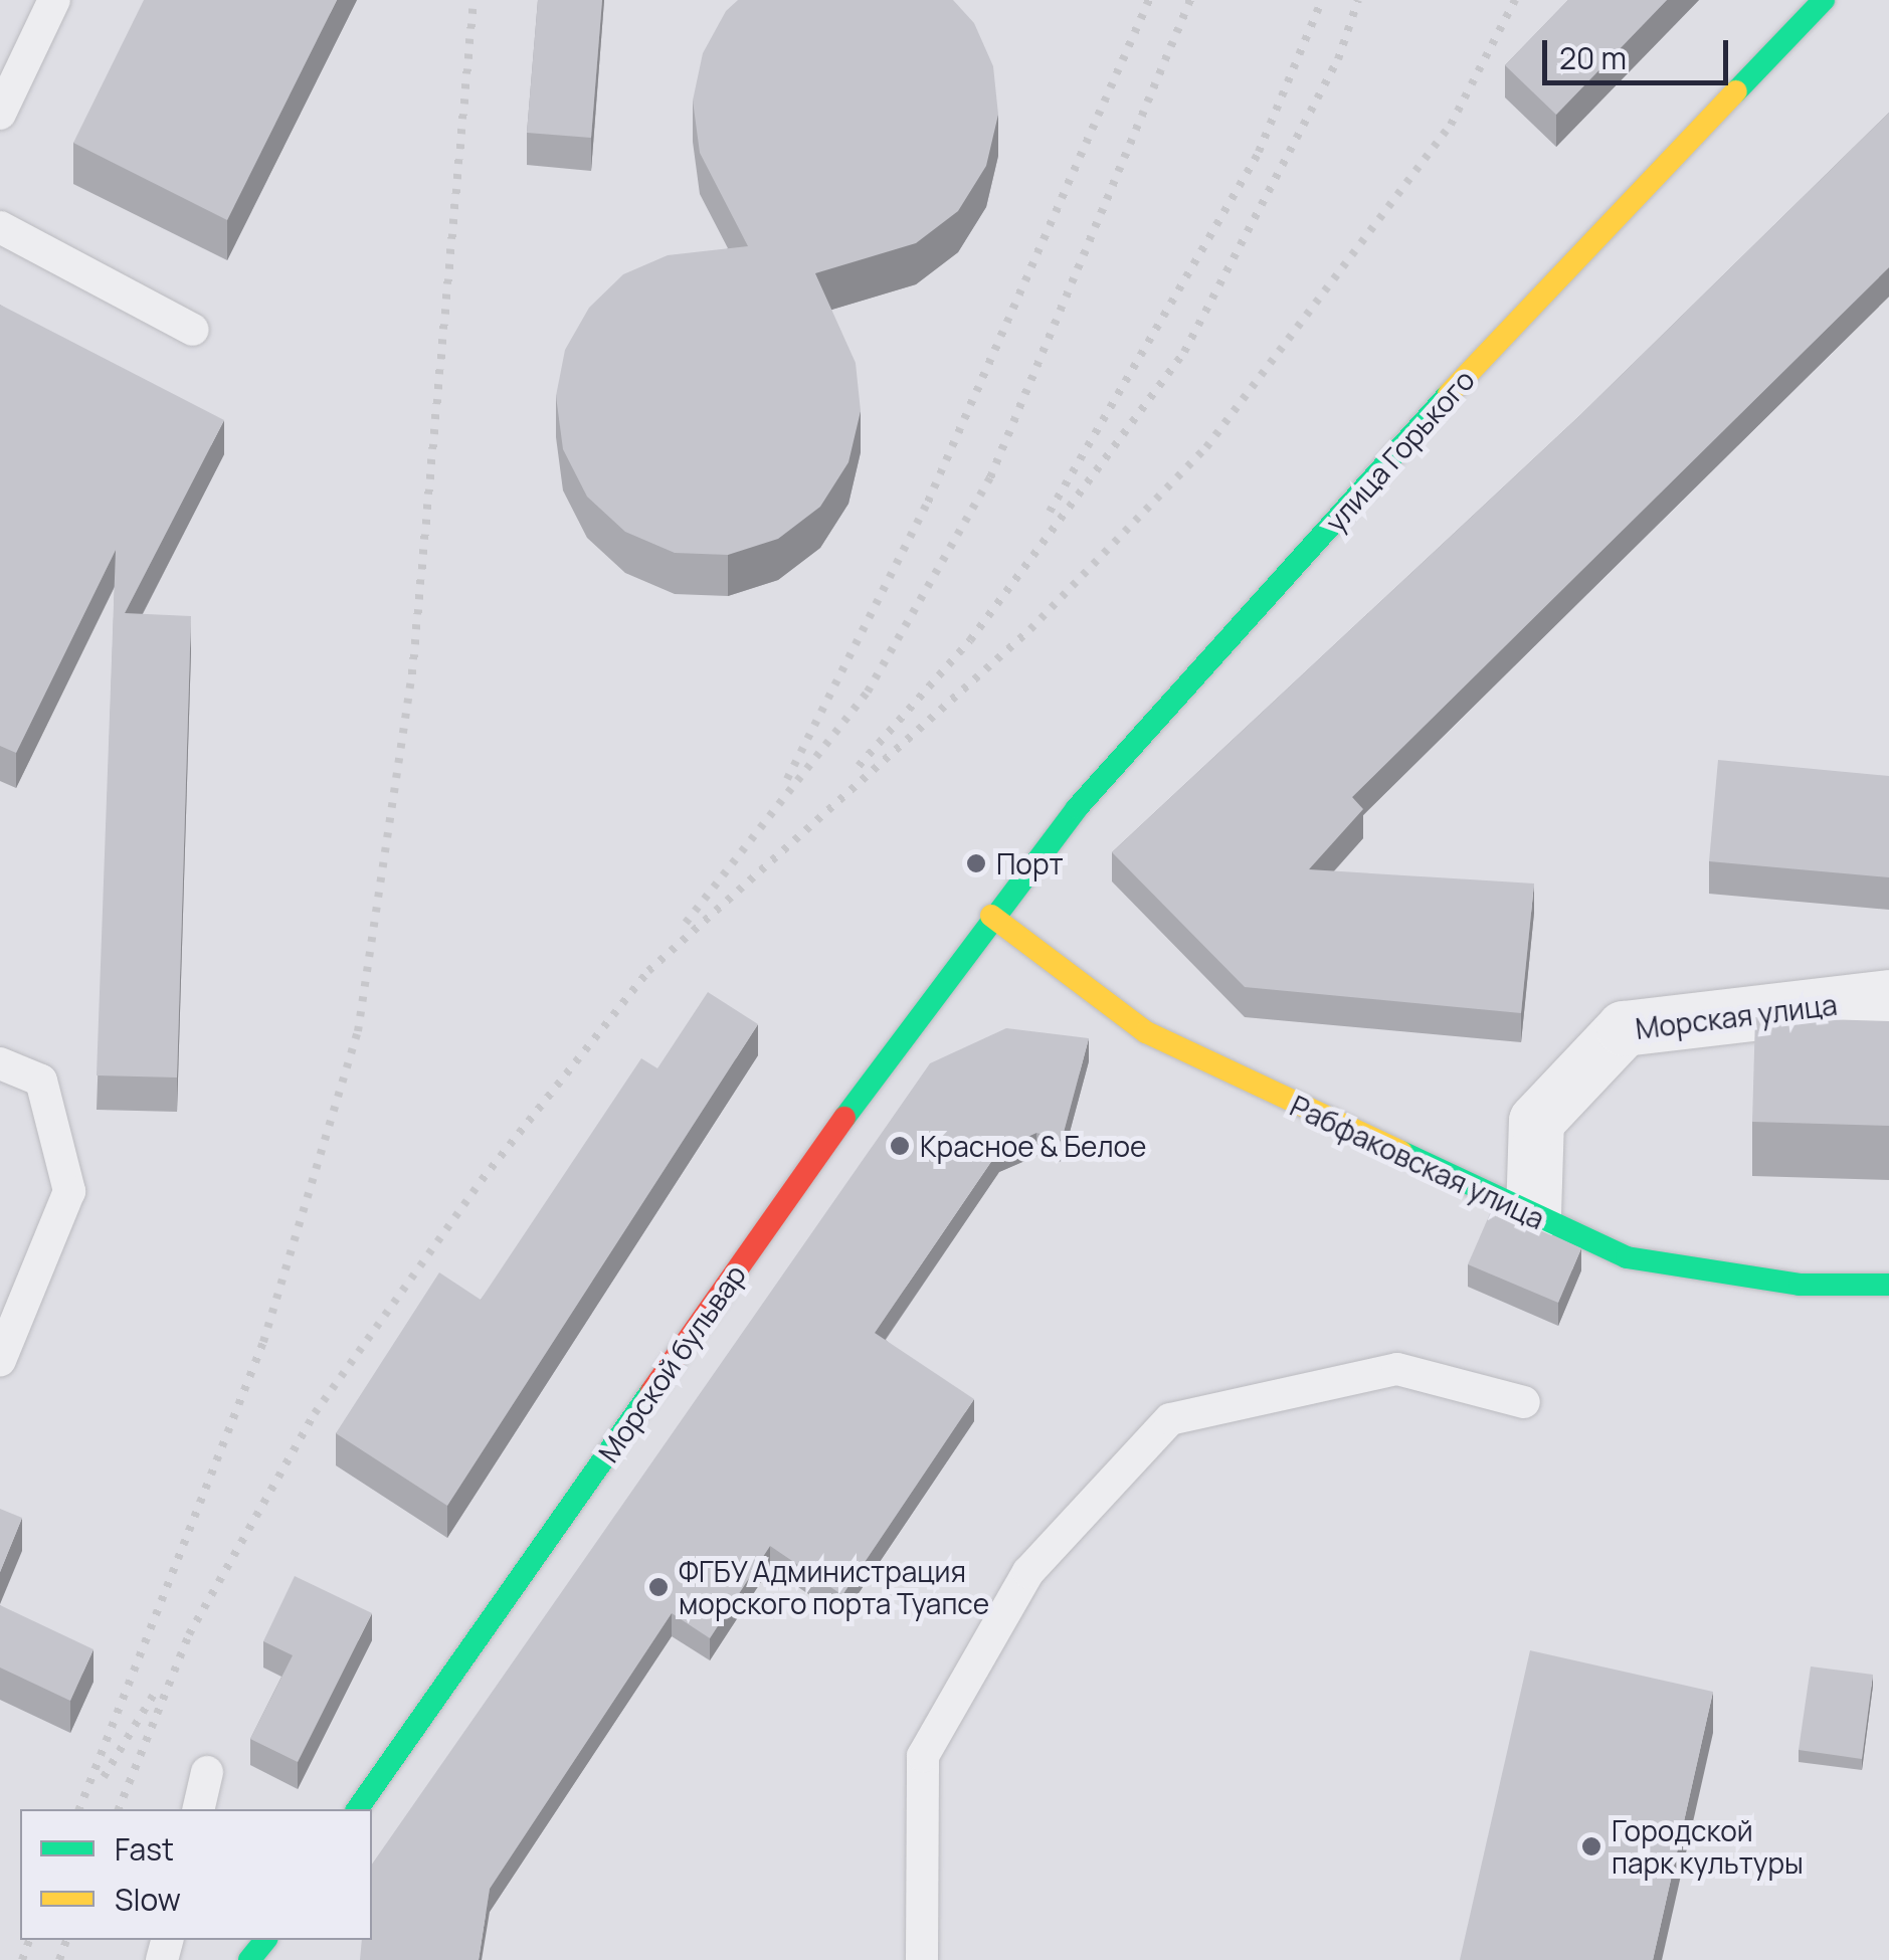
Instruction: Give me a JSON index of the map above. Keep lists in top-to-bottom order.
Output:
{
  "streets": {
    "street": [
      "улица Горького",
      "Морская улица",
      "Рабфаковская улица",
      "Морской бульвар"
    ]
  },
  "crossings": [
    ["улица Горького", "Рабфаковская улица"],
    ["улица Горького", "Морской бульвар"],
    ["Морская улица", "Рабфаковская улица"],
    ["Рабфаковская улица", "Морской бульвар"]
  ],
  "places": [
    "Порт",
    "Красное & Белое",
    "ФГБУ Администрация морского порта Туапсе",
    "Городской парк культуры"
  ],
  "legend": ["Fast", "Slow"],
  "scale_bar": "20 m"
}
